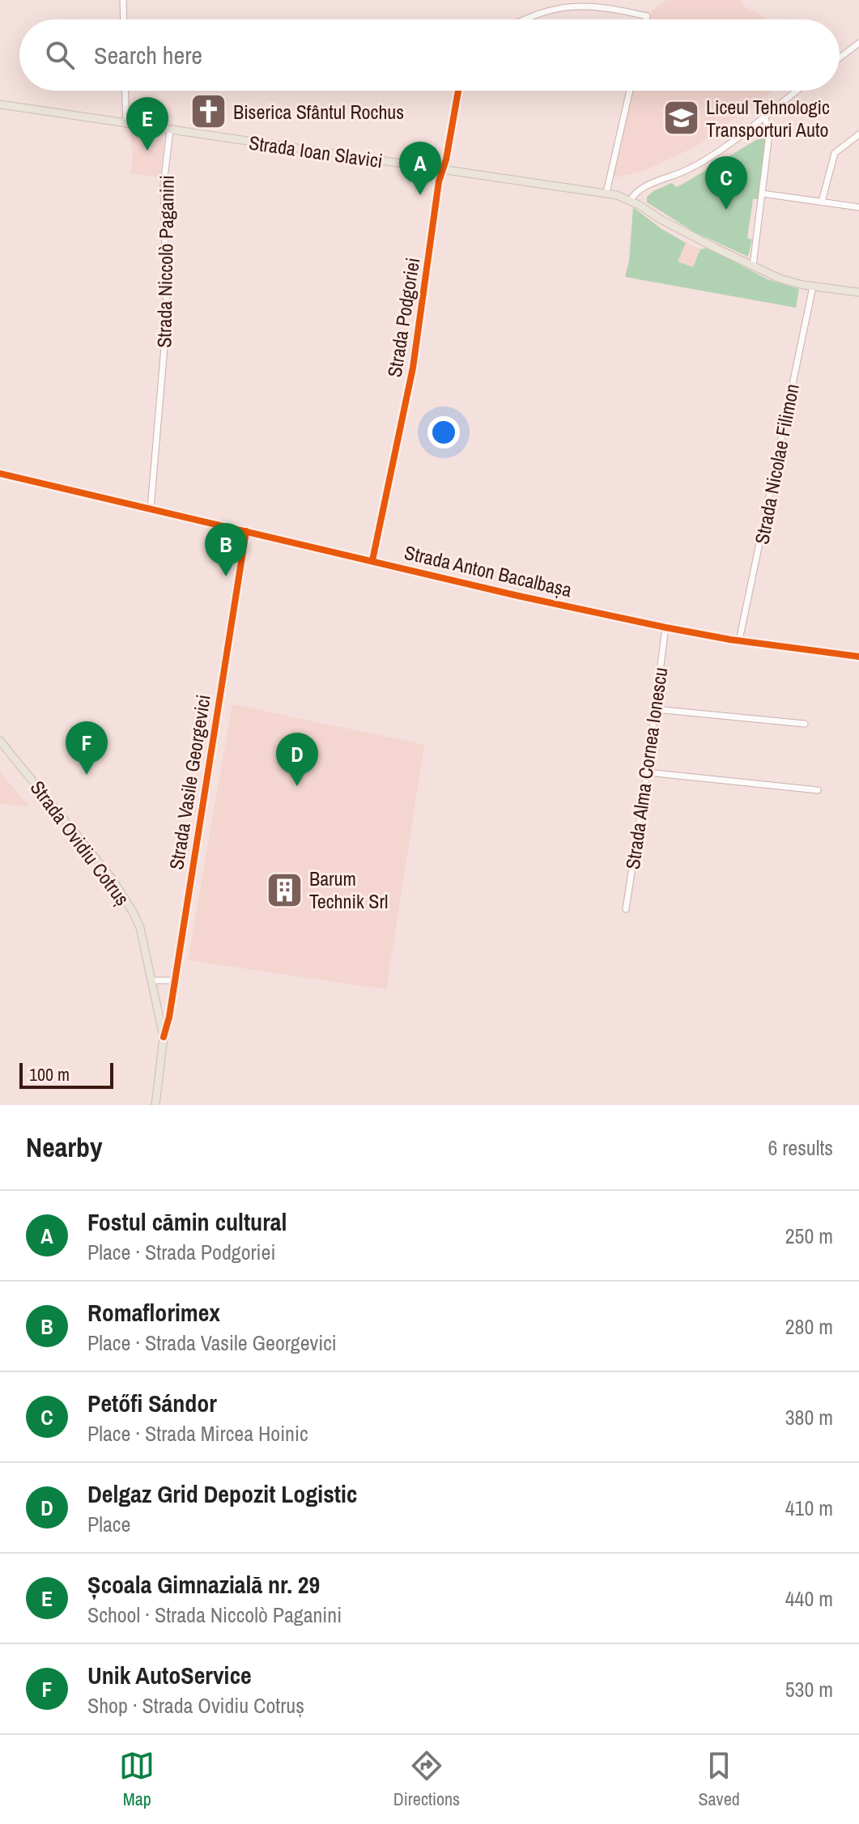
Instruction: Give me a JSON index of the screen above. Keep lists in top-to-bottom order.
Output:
{
  "streets": {
    "main road": ["Strada Ioan Slavici", "Strada Ovidiu Cotruș"],
    "street": [
      "Strada Niccolò Paganini",
      "Strada Podgoriei",
      "Strada Nicolae Filimon",
      "Strada Anton Bacalbașa",
      "Strada Alma Cornea Ionescu",
      "Strada Vasile Georgevici"
    ]
  },
  "crossings": [
    ["Strada Ioan Slavici", "Strada Niccolò Paganini"],
    ["Strada Ioan Slavici", "Strada Podgoriei"],
    ["Strada Ioan Slavici", "Strada Nicolae Filimon"],
    ["Strada Niccolò Paganini", "Strada Anton Bacalbașa"],
    ["Strada Podgoriei", "Strada Anton Bacalbașa"],
    ["Strada Nicolae Filimon", "Strada Anton Bacalbașa"],
    ["Strada Anton Bacalbașa", "Strada Alma Cornea Ionescu"],
    ["Strada Anton Bacalbașa", "Strada Vasile Georgevici"],
    ["Strada Vasile Georgevici", "Strada Ovidiu Cotruș"]
  ],
  "places": {
    "church": ["Biserica Sfântul Rochus"],
    "school or university": ["Liceul Tehnologic Transporturi Auto"],
    "building": ["Barum Technik Srl"]
  },
  "scale_bar": "100 m",
  "page": {
    "search": "Search here",
    "pins": [
      "E",
      "A",
      "C",
      "B",
      "F",
      "D"
    ],
    "scale": "100 m",
    "heading": ["Nearby", "6 results"],
    "list": [
      {
        "mark": "A",
        "name": "Fostul cămin cultural",
        "note": "Place · Strada Podgoriei",
        "value": "250 m"
      },
      {
        "mark": "B",
        "name": "Romaflorimex",
        "note": "Place · Strada Vasile Georgevici",
        "value": "280 m"
      },
      {
        "mark": "C",
        "name": "Petőfi Sándor",
        "note": "Place · Strada Mircea Hoinic",
        "value": "380 m"
      },
      {
        "mark": "D",
        "name": "Delgaz Grid Depozit Logistic",
        "note": "Place",
        "value": "410 m"
      },
      {
        "mark": "E",
        "name": "Școala Gimnazială nr. 29",
        "note": "School · Strada Niccolò Paganini",
        "value": "440 m"
      },
      {
        "mark": "F",
        "name": "Unik AutoService",
        "note": "Shop · Strada Ovidiu Cotruș",
        "value": "530 m"
      }
    ],
    "nav": ["Map", "Directions", "Saved"]
  }
}
